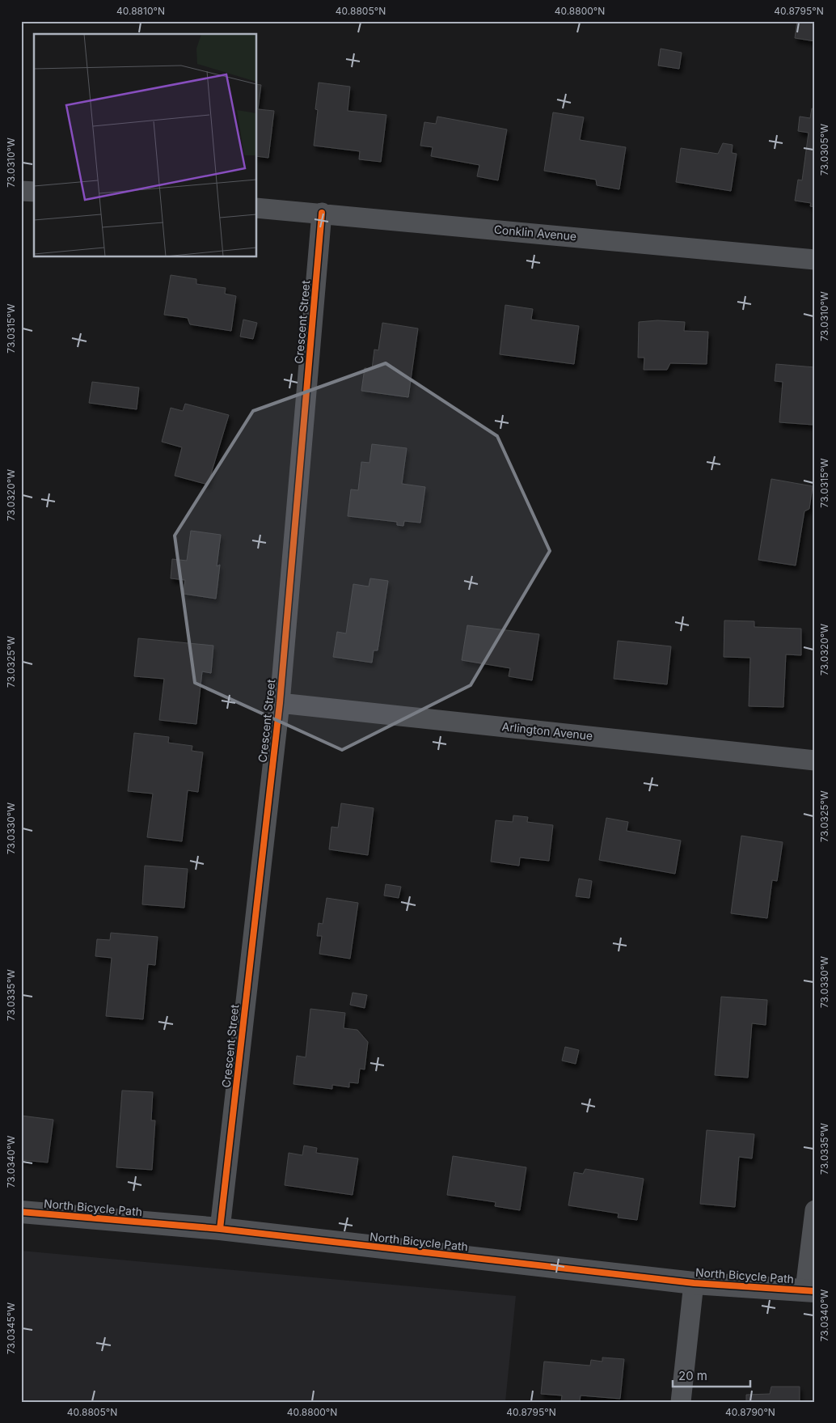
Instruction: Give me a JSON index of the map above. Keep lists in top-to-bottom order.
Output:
{
  "streets": {
    "street": [
      "Conklin Avenue",
      "Crescent Street",
      "Arlington Avenue",
      "North Bicycle Path"
    ]
  },
  "crossings": [
    ["Conklin Avenue", "Crescent Street"],
    ["Crescent Street", "Arlington Avenue"],
    ["Crescent Street", "North Bicycle Path"]
  ],
  "scale_bar": "20 m",
  "coordinates": [
    "40.8810°N",
    "40.8805°N",
    "40.8800°N",
    "40.8795°N",
    "73.0305°W",
    "73.0310°W",
    "73.0315°W",
    "73.0320°W",
    "73.0325°W",
    "73.0330°W",
    "73.0335°W",
    "73.0340°W",
    "73.0345°W",
    "40.8790°N"
  ]
}
